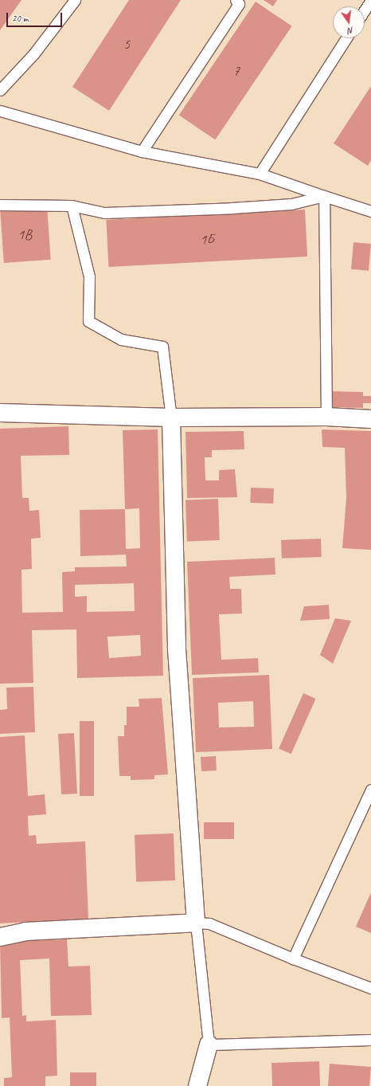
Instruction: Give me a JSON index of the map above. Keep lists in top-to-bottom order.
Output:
{
  "house_numbers": [
    "5",
    "7",
    "1В",
    "1Б"
  ],
  "scale_bar": "20 m",
  "north": "bottom"
}
